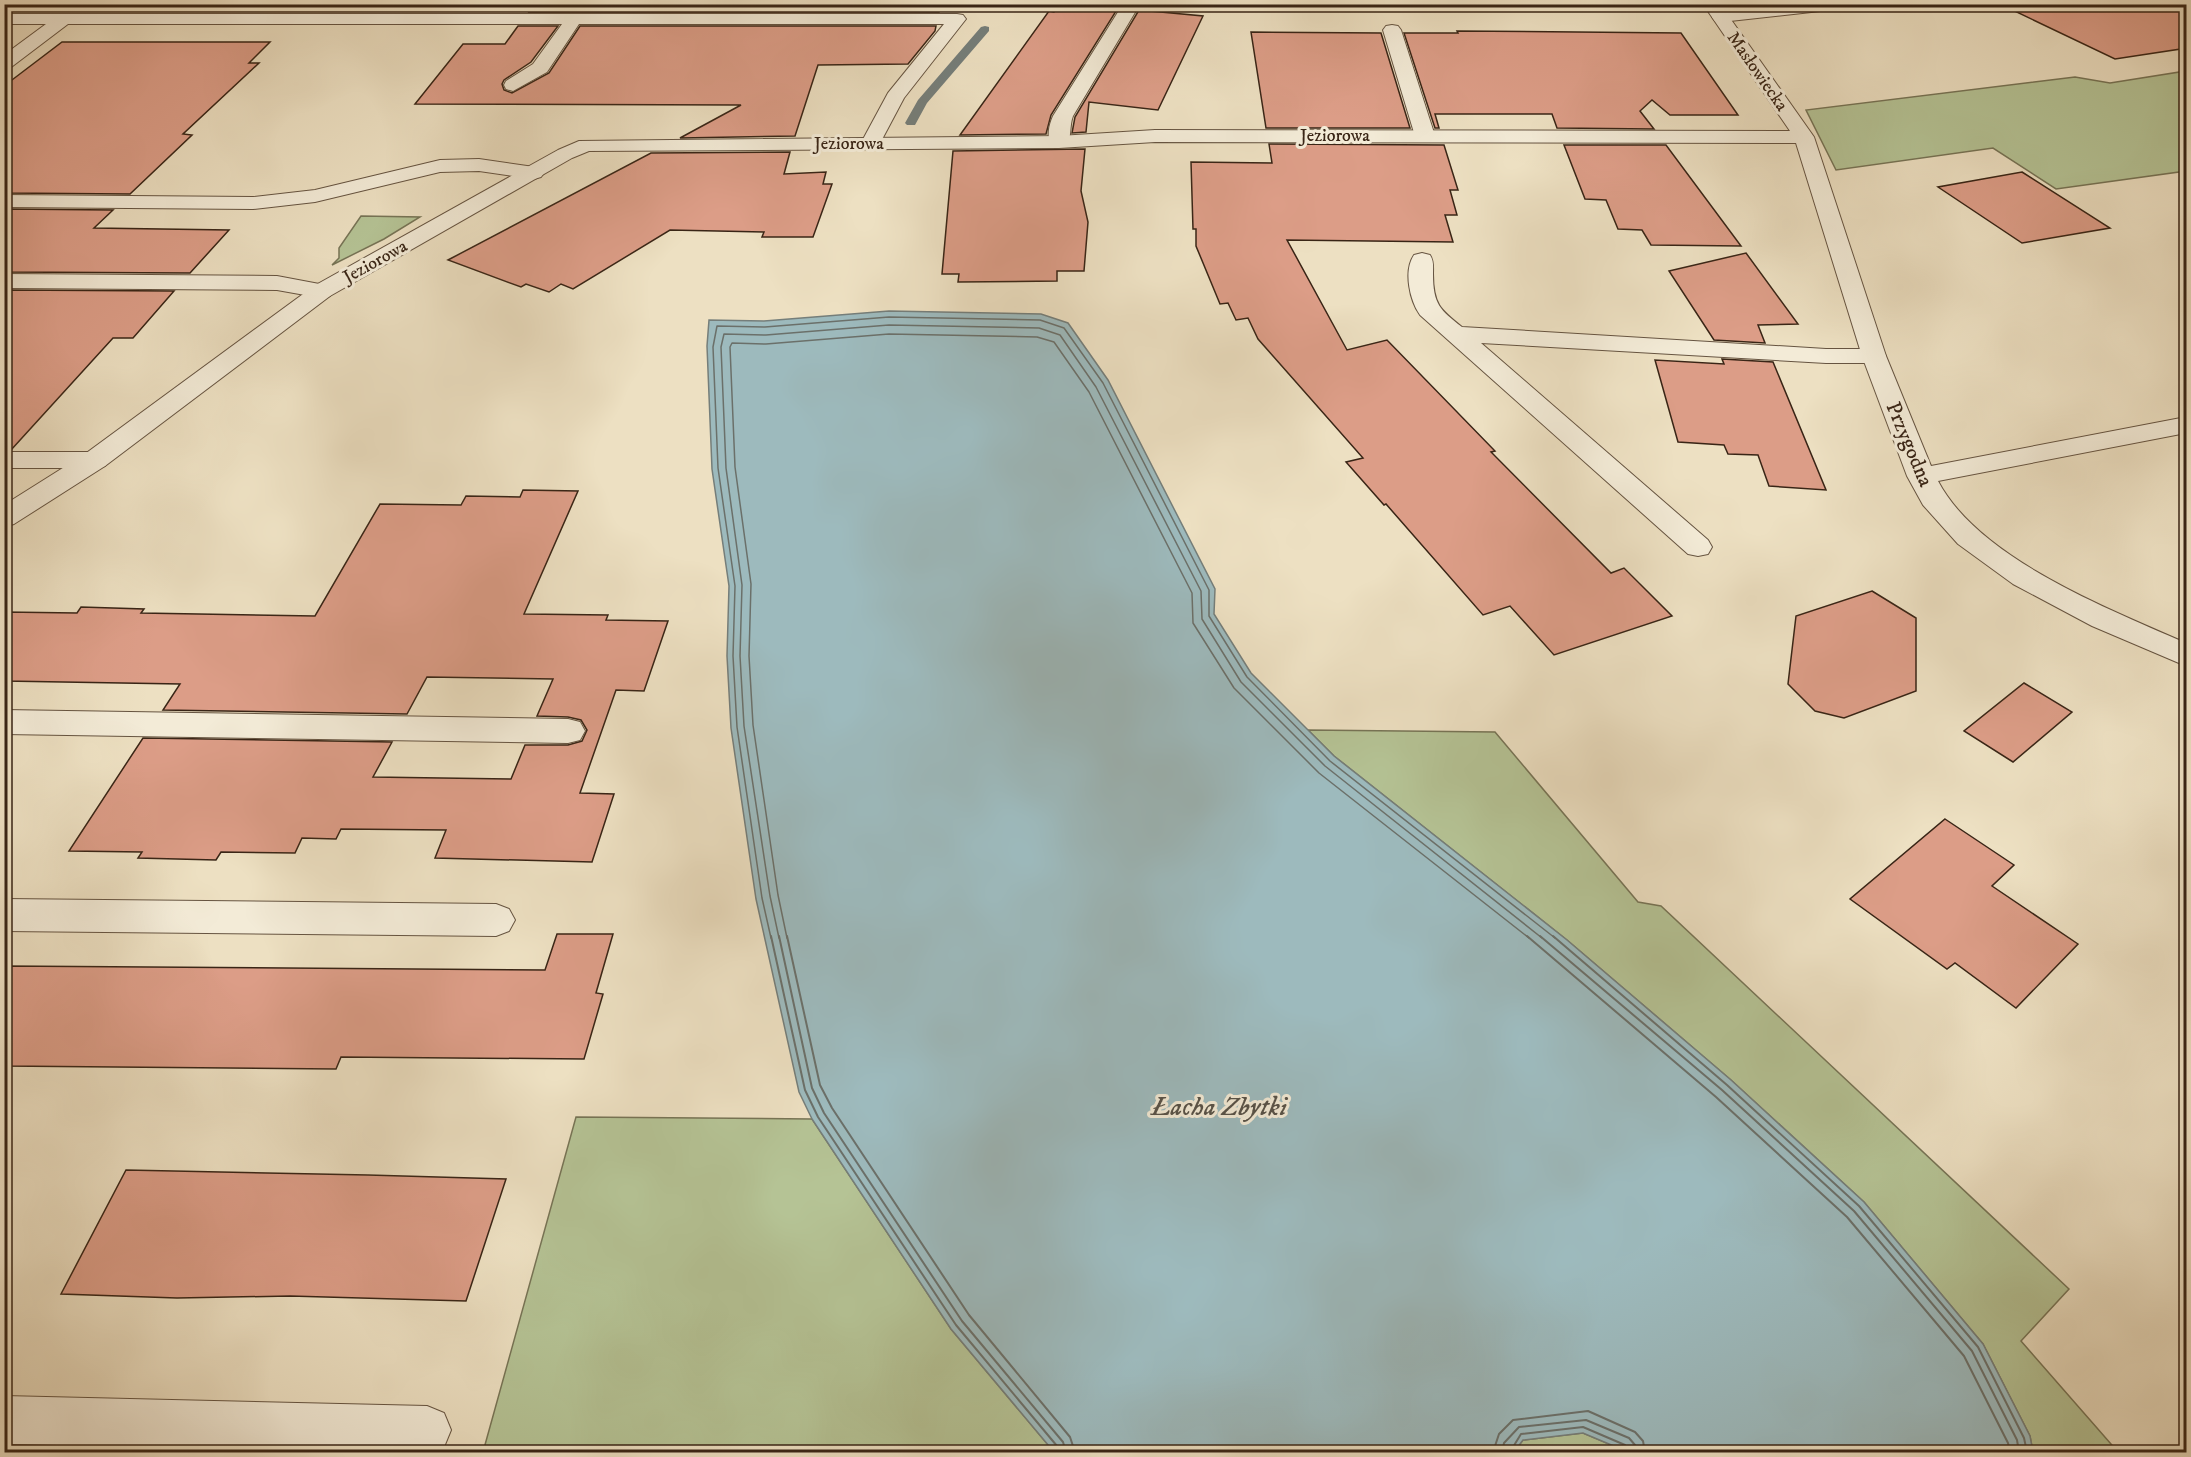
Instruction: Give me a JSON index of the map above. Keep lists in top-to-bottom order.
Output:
{
  "streets": {
    "street": ["Masłowiecka", "Jeziorowa", "Przygodna"]
  },
  "crossings": [
    ["Masłowiecka", "Jeziorowa"],
    ["Masłowiecka", "Przygodna"],
    ["Jeziorowa", "Przygodna"]
  ],
  "water": ["Łacha Zbytki"]
}
